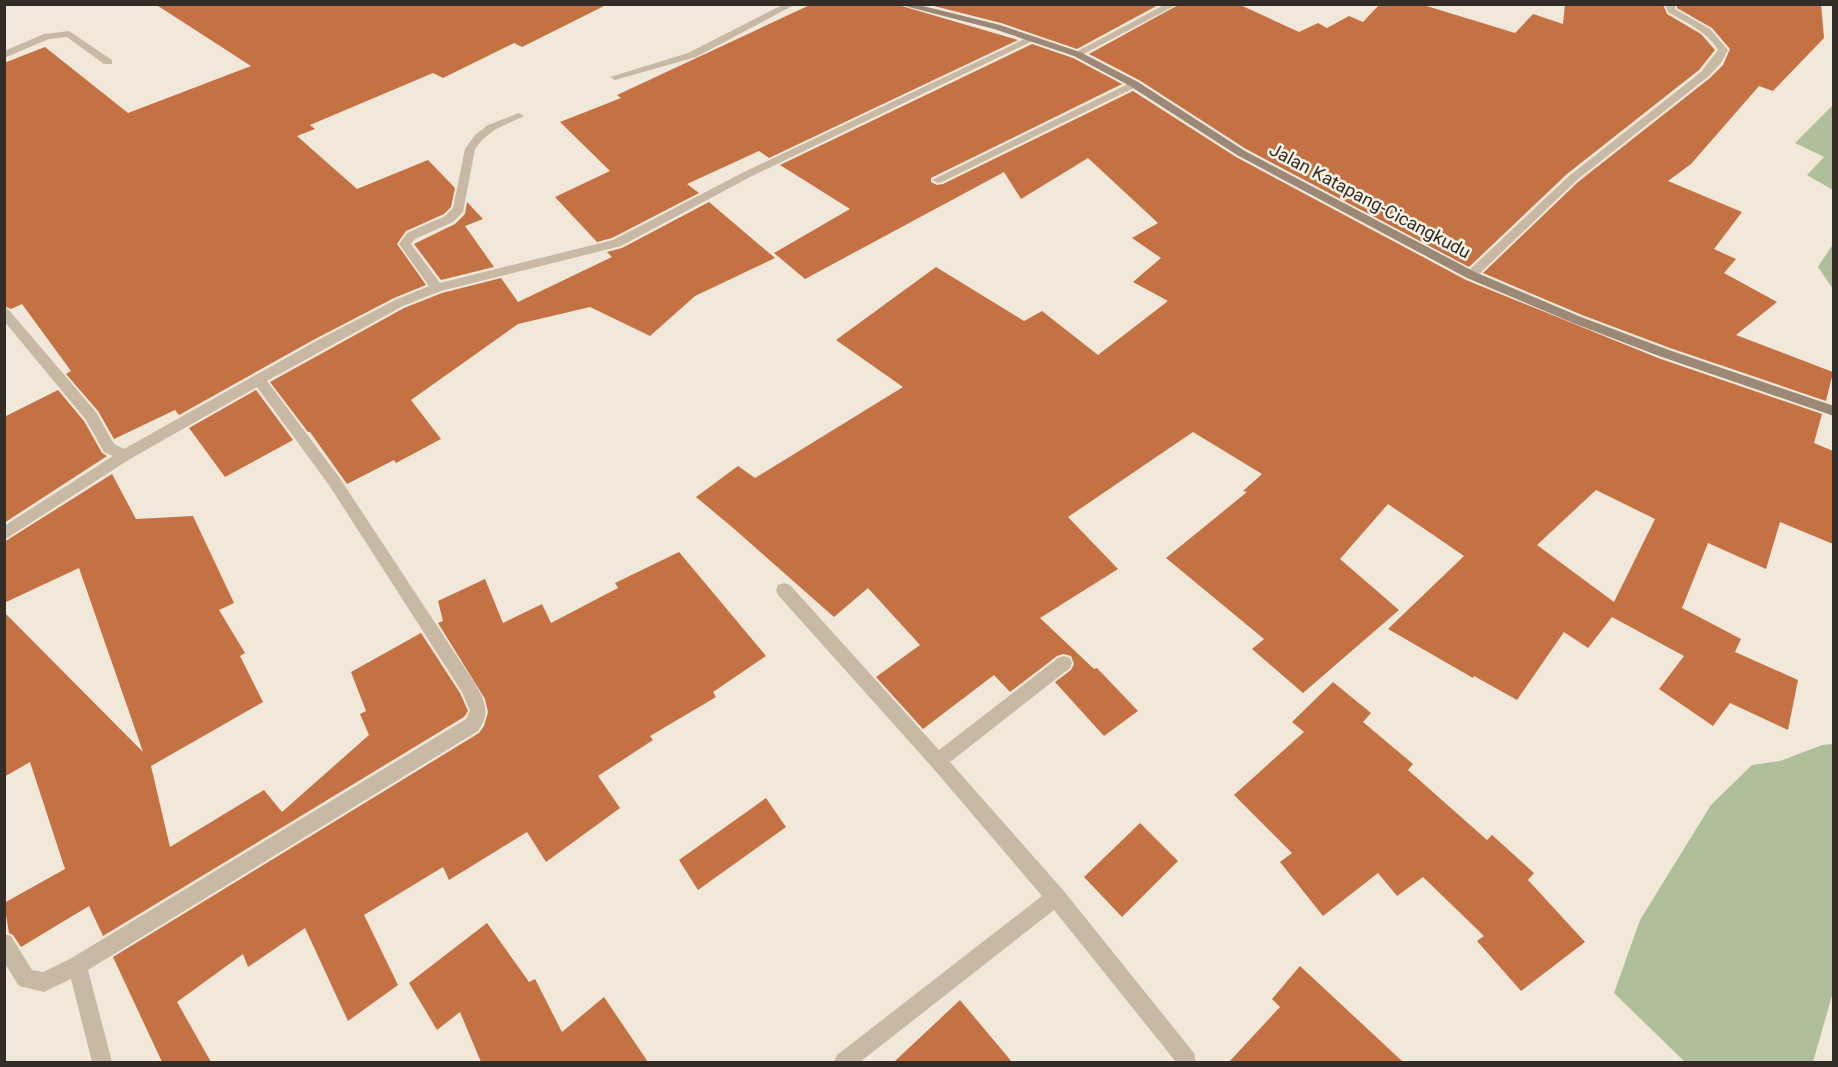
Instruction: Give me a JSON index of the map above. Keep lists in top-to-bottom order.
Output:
{
  "streets": {
    "street": ["Jalan Katapang-Cicangkudu"]
  }
}
